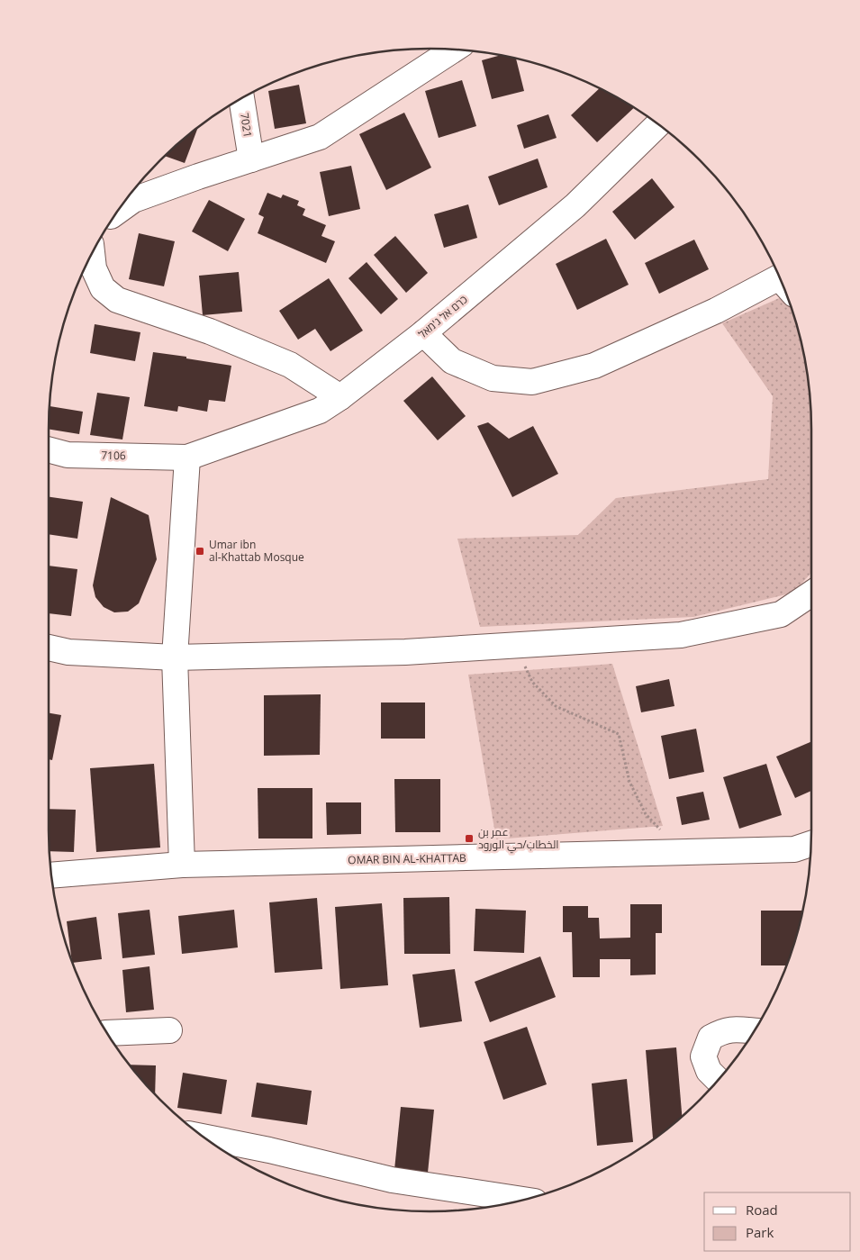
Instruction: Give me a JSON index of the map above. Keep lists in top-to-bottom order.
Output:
{
  "streets": {
    "street": [
      "7021",
      "כרם אל ג'מאל",
      "7106",
      "OMAR BIN AL-KHATTAB"
    ]
  },
  "crossings": [
    ["כרם אל ג'מאל", "7106"]
  ],
  "places": {
    "transit": ["Umar ibn al-Khattab Mosque", "عمر بن الخطاب/حي الورود"]
  },
  "legend": ["Road", "Park"]
}
